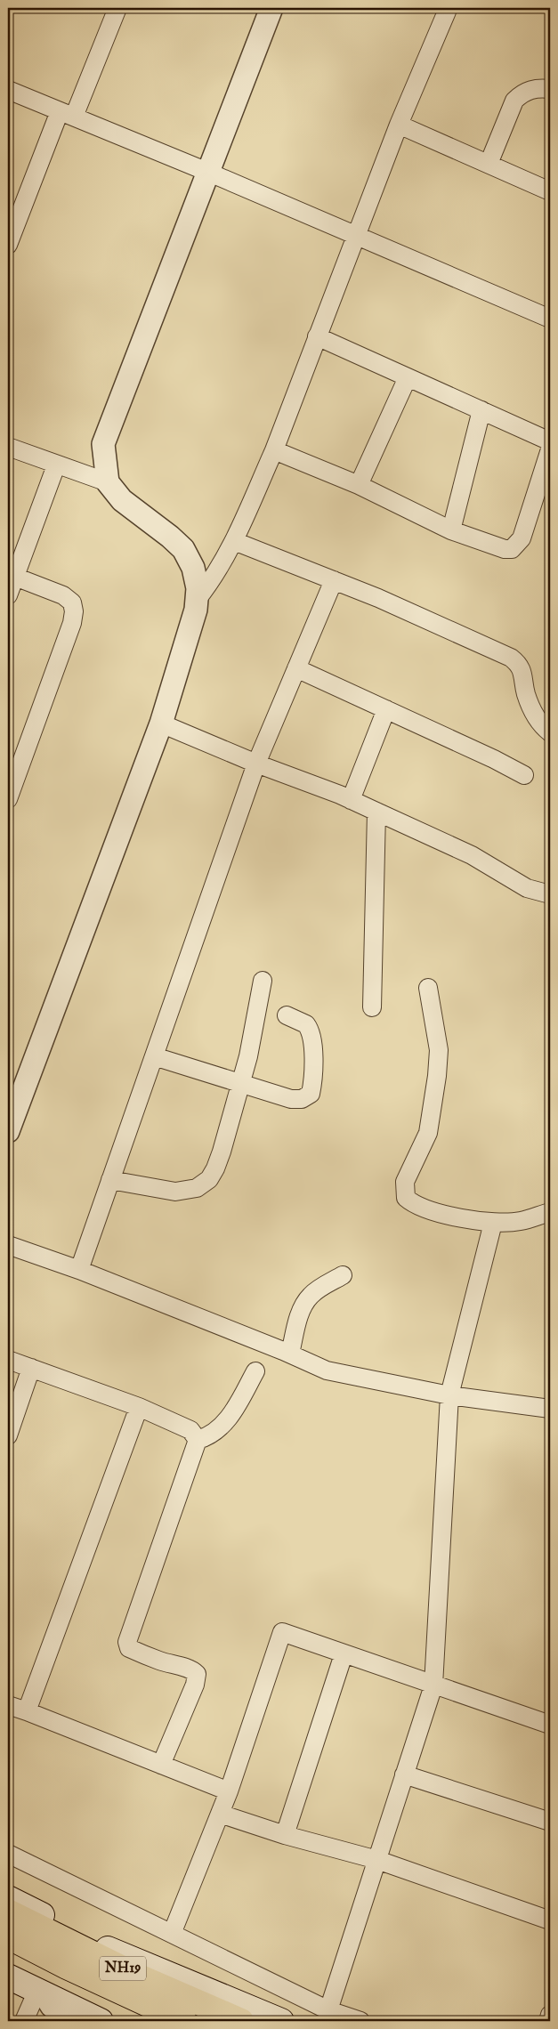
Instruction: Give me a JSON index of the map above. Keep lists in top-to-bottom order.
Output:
{
  "streets": {
    "highway": ["NH19"]
  }
}
